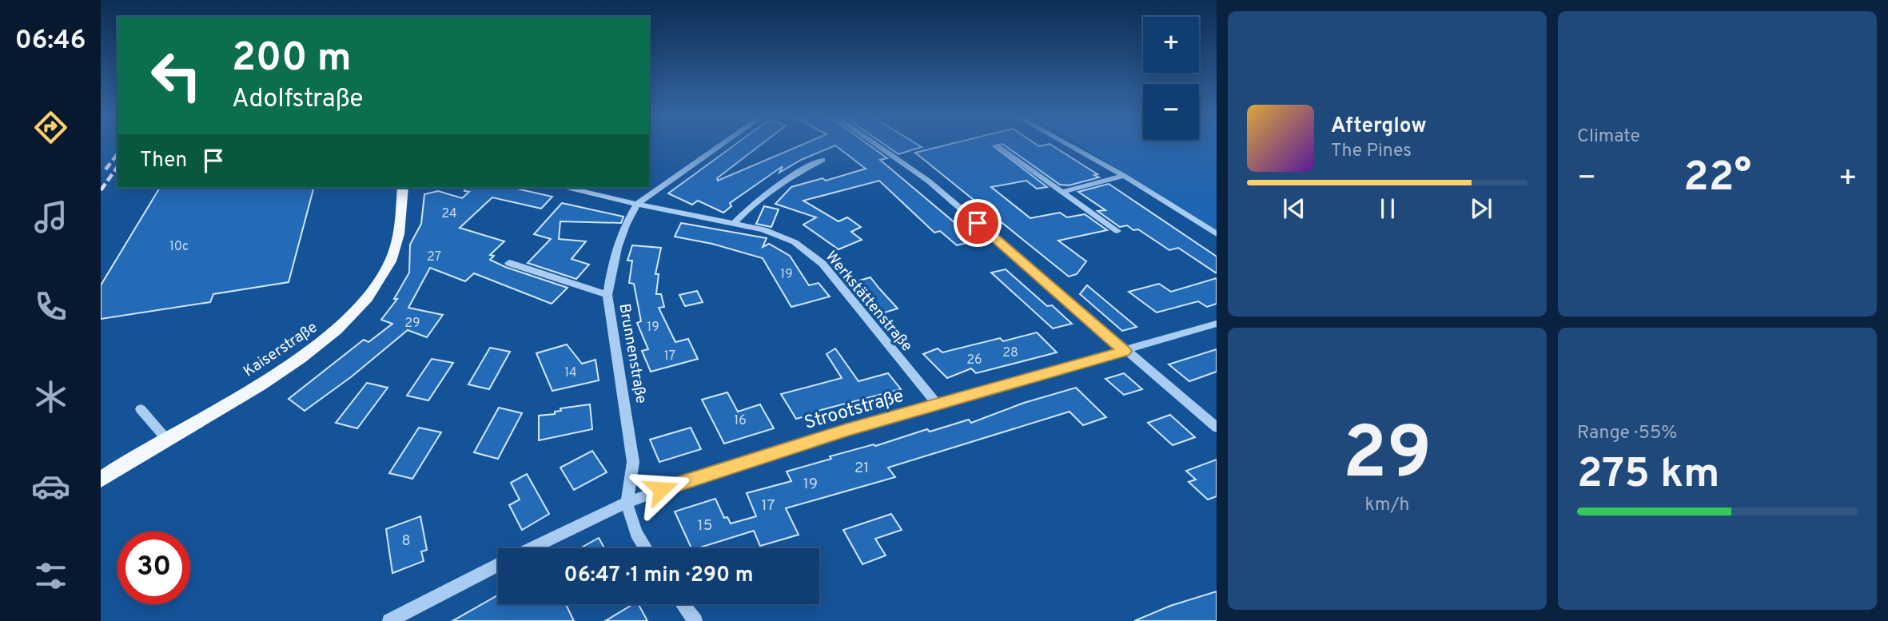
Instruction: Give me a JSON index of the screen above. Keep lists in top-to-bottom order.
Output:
{
  "streets": {
    "main road": ["Kaiserstraße"],
    "street": ["Werkstättenstraße", "Brunnenstraße", "Strootstraße"]
  },
  "crossings": [
    ["Werkstättenstraße", "Brunnenstraße"],
    ["Werkstättenstraße", "Strootstraße"],
    ["Brunnenstraße", "Strootstraße"]
  ],
  "house_numbers": [
    "24",
    "10c",
    "27",
    "19",
    "29",
    "19",
    "28",
    "17",
    "26",
    "14",
    "16",
    "21",
    "19",
    "17",
    "15",
    "8"
  ],
  "page": {
    "tabs": "06:46",
    "tile": [
      "Climate",
      ["29", "km/h"],
      ["Range · 55%", "275 km"]
    ],
    "map_buttons": ["+", "−"],
    "turn": ["200 m", "Adolfstraße"],
    "song": ["Afterglow", "The Pines"],
    "then": "Then",
    "heat": ["−", "22°", "+"],
    "limit": "30",
    "trip": "06:47 · 1 min · 290 m"
  }
}
